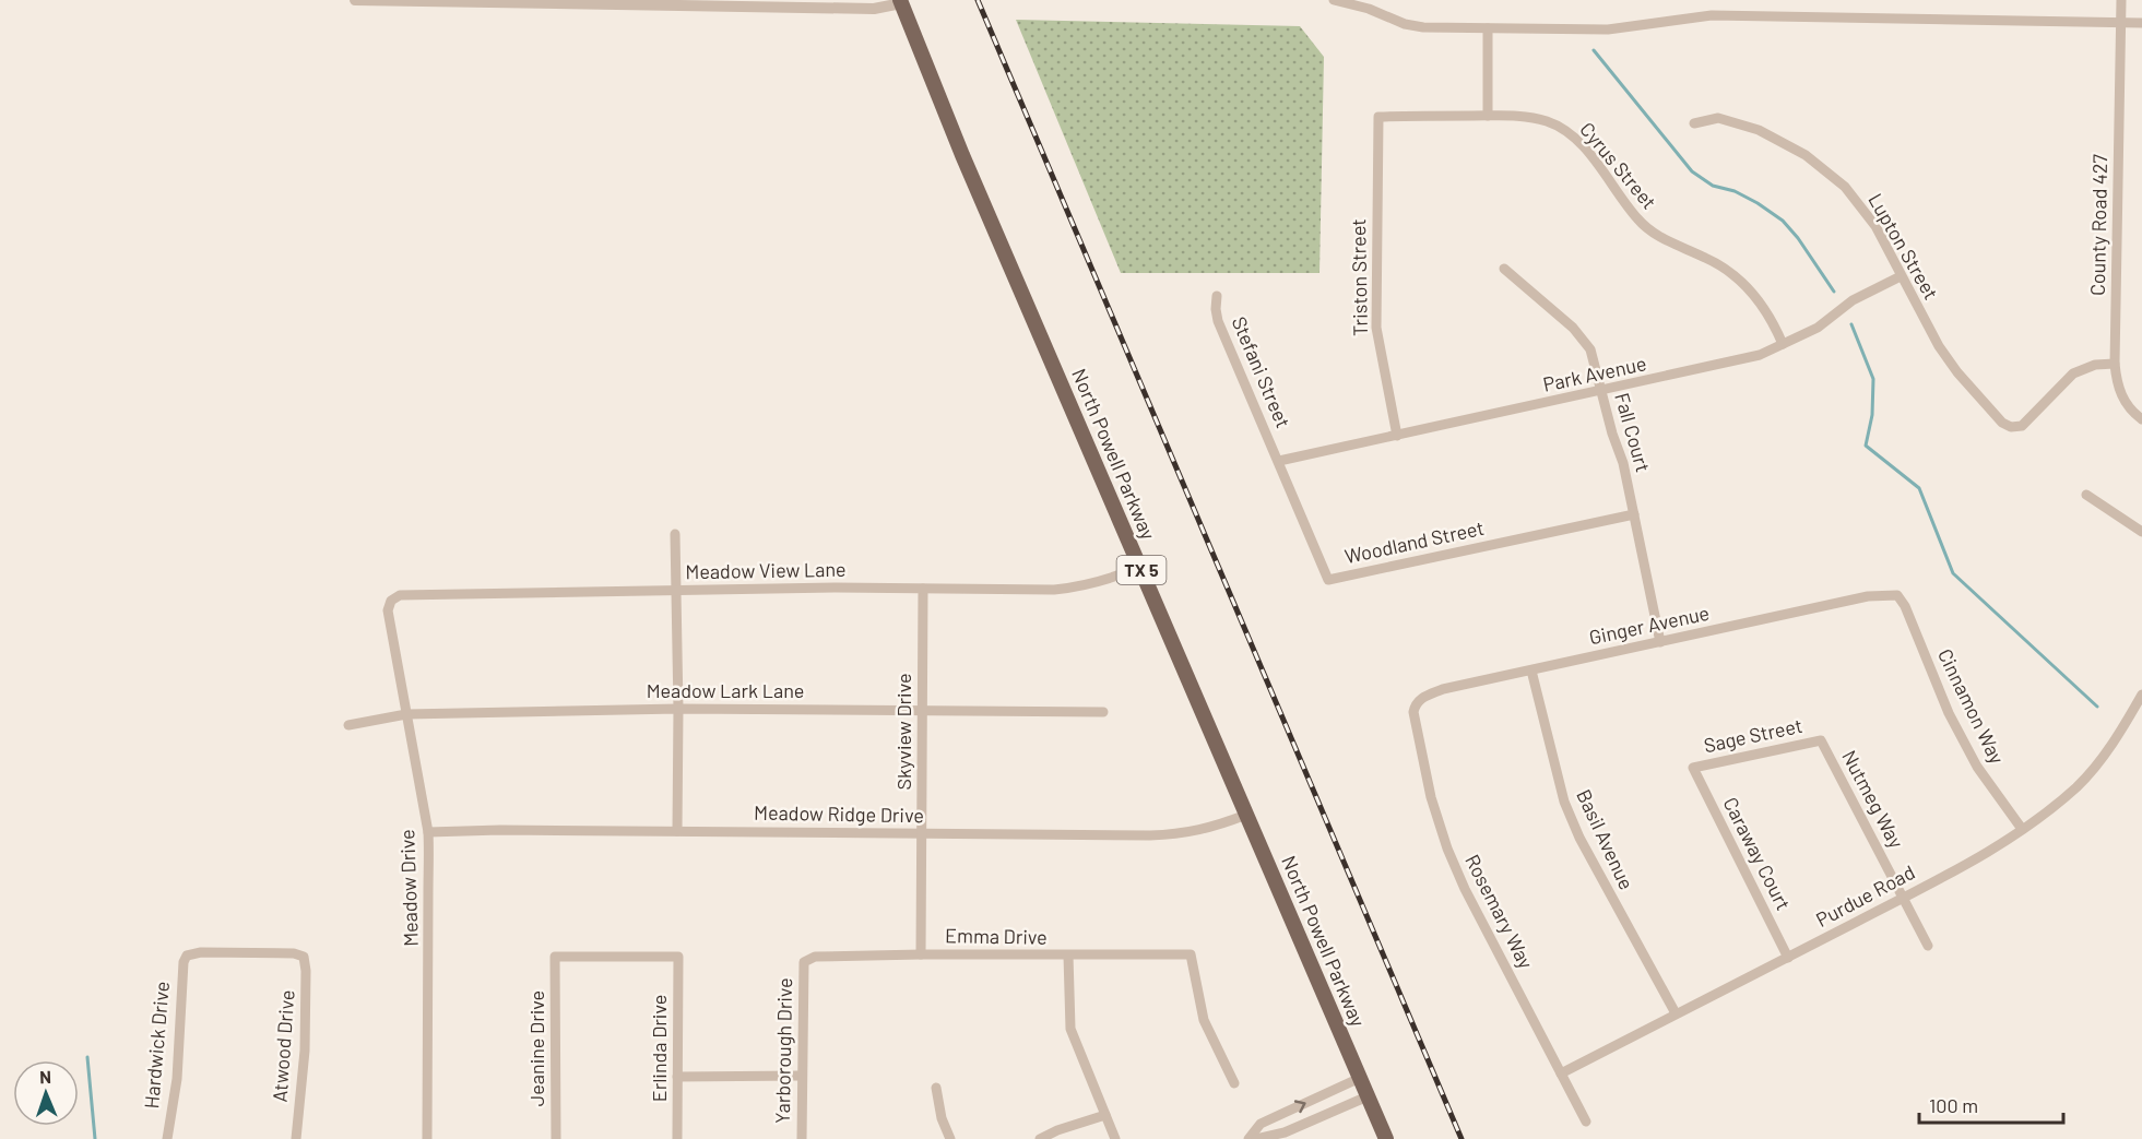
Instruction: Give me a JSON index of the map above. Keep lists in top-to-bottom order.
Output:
{
  "streets": {
    "main road": ["North Powell Parkway", "TX 5"],
    "street": [
      "Cyrus Street",
      "County Road 427",
      "Lupton Street",
      "Triston Street",
      "Stefani Street",
      "Park Avenue",
      "Fall Court",
      "Woodland Street",
      "Meadow View Lane",
      "Ginger Avenue",
      "Meadow Lark Lane",
      "Cinnamon Way",
      "Skyview Drive",
      "Sage Street",
      "Nutmeg Way",
      "Meadow Ridge Drive",
      "Basil Avenue",
      "Caraway Court",
      "Meadow Drive",
      "Purdue Road",
      "Rosemary Way",
      "Emma Drive",
      "Hardwick Drive",
      "Atwood Drive",
      "Jeanine Drive",
      "Erlinda Drive",
      "Yarborough Drive"
    ]
  },
  "crossings": [
    ["Cyrus Street", "Triston Street"],
    ["Cyrus Street", "Park Avenue"],
    ["County Road 427", "Lupton Street"],
    ["Lupton Street", "Park Avenue"],
    ["Triston Street", "Park Avenue"],
    ["Stefani Street", "Park Avenue"],
    ["Stefani Street", "Woodland Street"],
    ["Park Avenue", "Fall Court"],
    ["Park Avenue", "Woodland Street"],
    ["Fall Court", "Woodland Street"],
    ["Fall Court", "Ginger Avenue"],
    ["North Powell Parkway", "Meadow View Lane"],
    ["North Powell Parkway", "Meadow Ridge Drive"],
    ["Meadow View Lane", "Skyview Drive"],
    ["Meadow View Lane", "Meadow Drive"],
    ["Ginger Avenue", "Cinnamon Way"],
    ["Ginger Avenue", "Basil Avenue"],
    ["Ginger Avenue", "Rosemary Way"],
    ["Meadow Lark Lane", "Skyview Drive"],
    ["Meadow Lark Lane", "Meadow Drive"],
    ["Cinnamon Way", "Purdue Road"],
    ["Skyview Drive", "Meadow Ridge Drive"],
    ["Skyview Drive", "Emma Drive"],
    ["Sage Street", "Nutmeg Way"],
    ["Sage Street", "Caraway Court"],
    ["Nutmeg Way", "Purdue Road"],
    ["Meadow Ridge Drive", "Meadow Drive"],
    ["Basil Avenue", "Purdue Road"],
    ["Caraway Court", "Purdue Road"],
    ["Purdue Road", "Rosemary Way"],
    ["Emma Drive", "Yarborough Drive"],
    ["Hardwick Drive", "Atwood Drive"],
    ["Jeanine Drive", "Erlinda Drive"]
  ],
  "scale_bar": "100 m",
  "north": "top"
}
